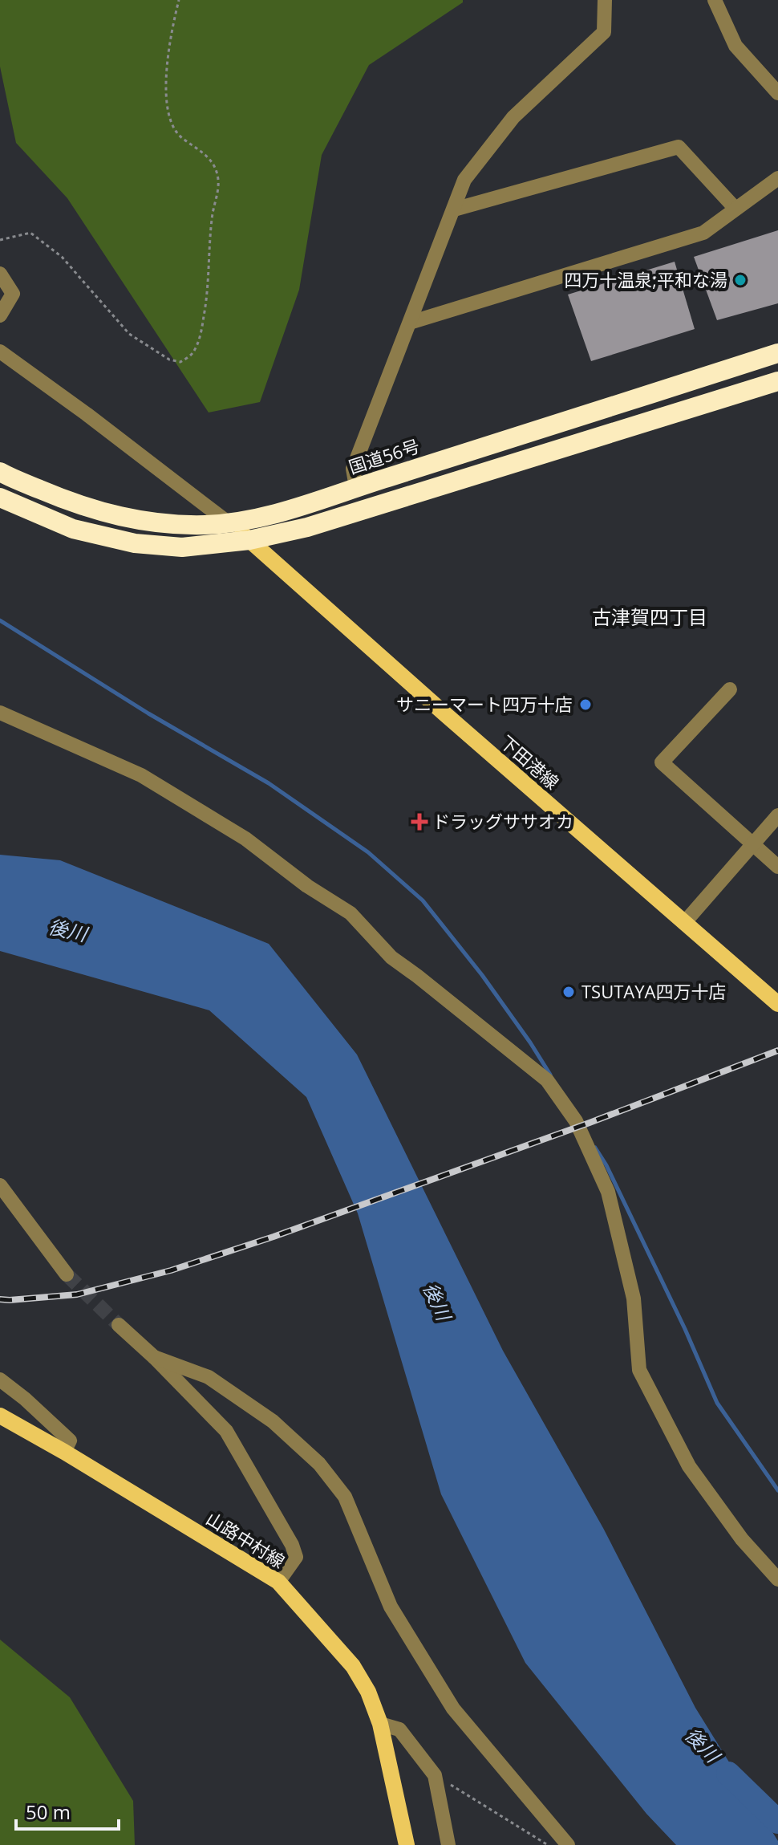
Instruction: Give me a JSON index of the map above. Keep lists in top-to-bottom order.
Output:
{
  "streets": {
    "highway": ["国道56号"],
    "main road": ["下田港線", "山路中村線"]
  },
  "crossings": [
    ["国道56号", "下田港線"]
  ],
  "districts": ["古津賀四丁目"],
  "water": ["後川"],
  "places": {
    "other": ["四万十温泉;平和な湯", "サニーマート四万十店", "TSUTAYA四万十店"],
    "health": ["ドラッグササオカ"]
  },
  "scale_bar": "50 m"
}
